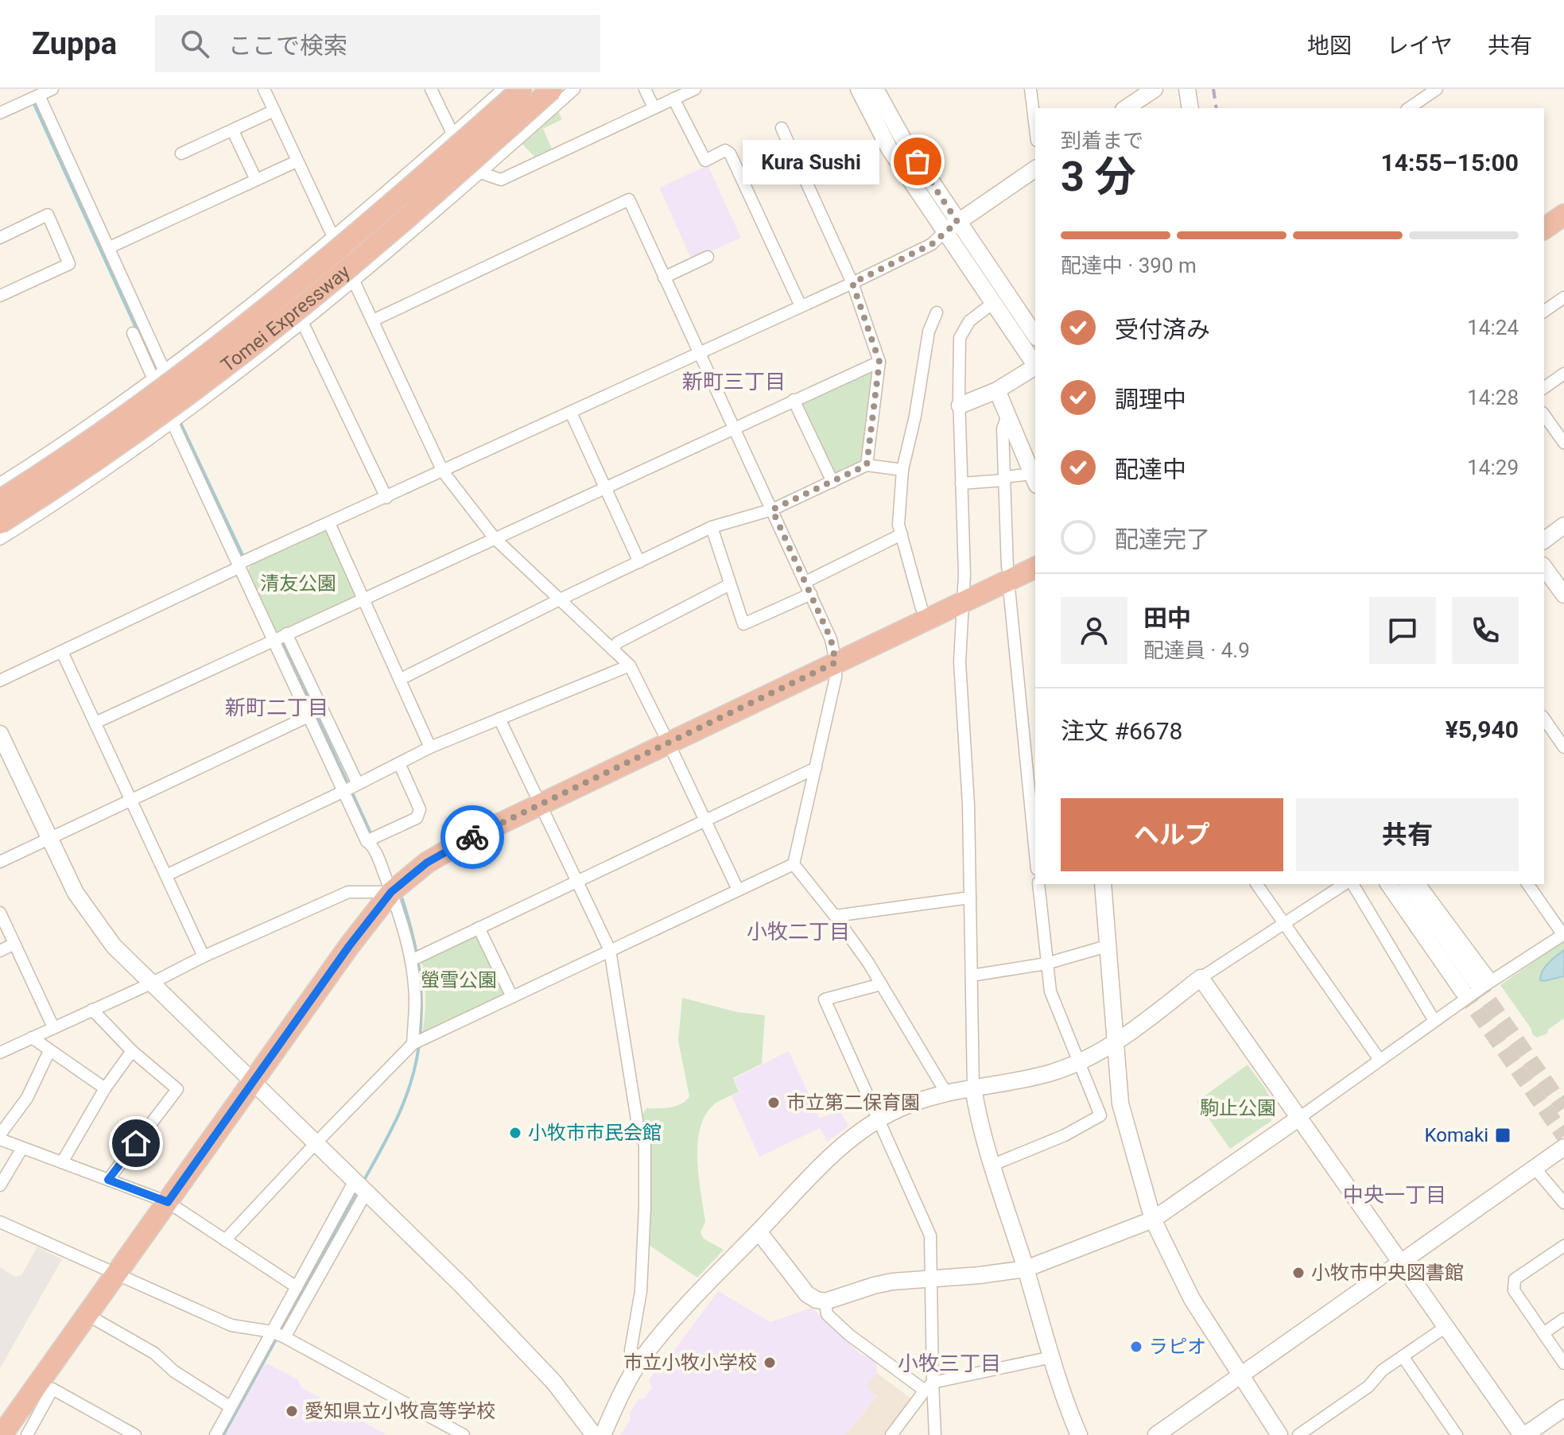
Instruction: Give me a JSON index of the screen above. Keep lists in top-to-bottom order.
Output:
{
  "streets": {
    "highway": ["Tomei Expressway"]
  },
  "districts": [
    "新町三丁目",
    "新町二丁目",
    "小牧二丁目",
    "中央一丁目",
    "小牧三丁目"
  ],
  "parks": ["清友公園", "螢雪公園", "駒止公園"],
  "places": {
    "other": [
      "Kura Sushi",
      "市立第二保育園",
      "小牧市市民会館",
      "小牧市中央図書館",
      "ラピオ",
      "市立小牧小学校",
      "愛知県立小牧高等学校"
    ],
    "transit": ["Komaki"]
  },
  "page": {
    "header": "Zuppa",
    "search": "ここで検索",
    "nav": ["地図", "レイヤ", "共有"],
    "heading": ["3 分", "到着まで", "14:55–15:00"],
    "panel": [
      "田中",
      "配達員 · 4.9",
      "注文 #6678",
      "¥5,940"
    ],
    "bubble": "Kura Sushi",
    "bar": "配達中 · 390 m",
    "list": [
      ["受付済み", "14:24"],
      ["調理中", "14:28"],
      ["配達中", "14:29"],
      "配達完了"
    ],
    "buttons": ["ヘルプ", "共有"]
  }
}
